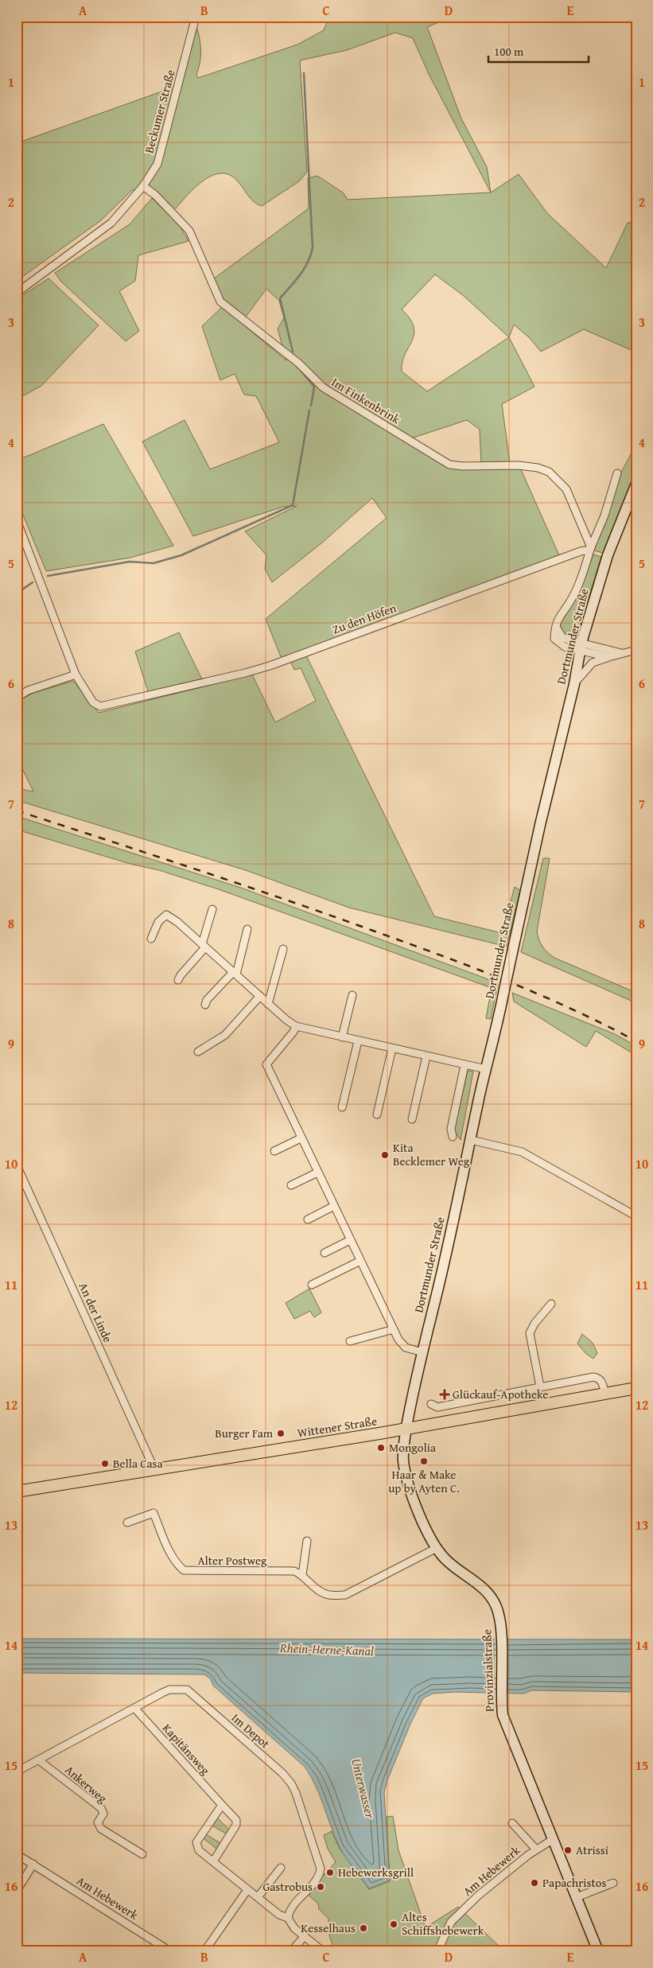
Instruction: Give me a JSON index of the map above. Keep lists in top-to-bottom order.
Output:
{
  "streets": {
    "main road": ["Dortmunder Straße", "Wittener Straße", "Provinzialstraße"],
    "street": [
      "Beckumer Straße",
      "Im Finkenbrink",
      "Zu den Höfen",
      "An der Linde",
      "Alter Postweg",
      "Im Depot",
      "Kapitänsweg",
      "Ankerweg",
      "Am Hebewerk"
    ]
  },
  "crossings": [
    ["Beckumer Straße", "Im Finkenbrink"],
    ["Im Finkenbrink", "Zu den Höfen"],
    ["Dortmunder Straße", "Wittener Straße"],
    ["Dortmunder Straße", "Provinzialstraße"],
    ["An der Linde", "Wittener Straße"],
    ["Wittener Straße", "Provinzialstraße"],
    ["Provinzialstraße", "Am Hebewerk"],
    ["Im Depot", "Kapitänsweg"],
    ["Im Depot", "Ankerweg"]
  ],
  "water": ["Rhein-Herne-Kanal", "Unterwasser"],
  "places": {
    "other": [
      "Kita Becklemer Weg",
      "Burger Fam",
      "Mongolia",
      "Haar & Make up by Ayten C.",
      "Bella Casa",
      "Atrissi",
      "Hebewerksgrill",
      "Papachristos",
      "Gastrobus",
      "Altes Schiffshebewerk",
      "Kesselhaus"
    ],
    "health": ["Glückauf-Apotheke"]
  },
  "scale_bar": "100 m",
  "grid": {
    "columns": [
      "A",
      "B",
      "C",
      "D",
      "E"
    ],
    "rows": [
      "1",
      "2",
      "3",
      "4",
      "5",
      "6",
      "7",
      "8",
      "9",
      "10",
      "11",
      "12",
      "13",
      "14",
      "15",
      "16"
    ]
  }
}
